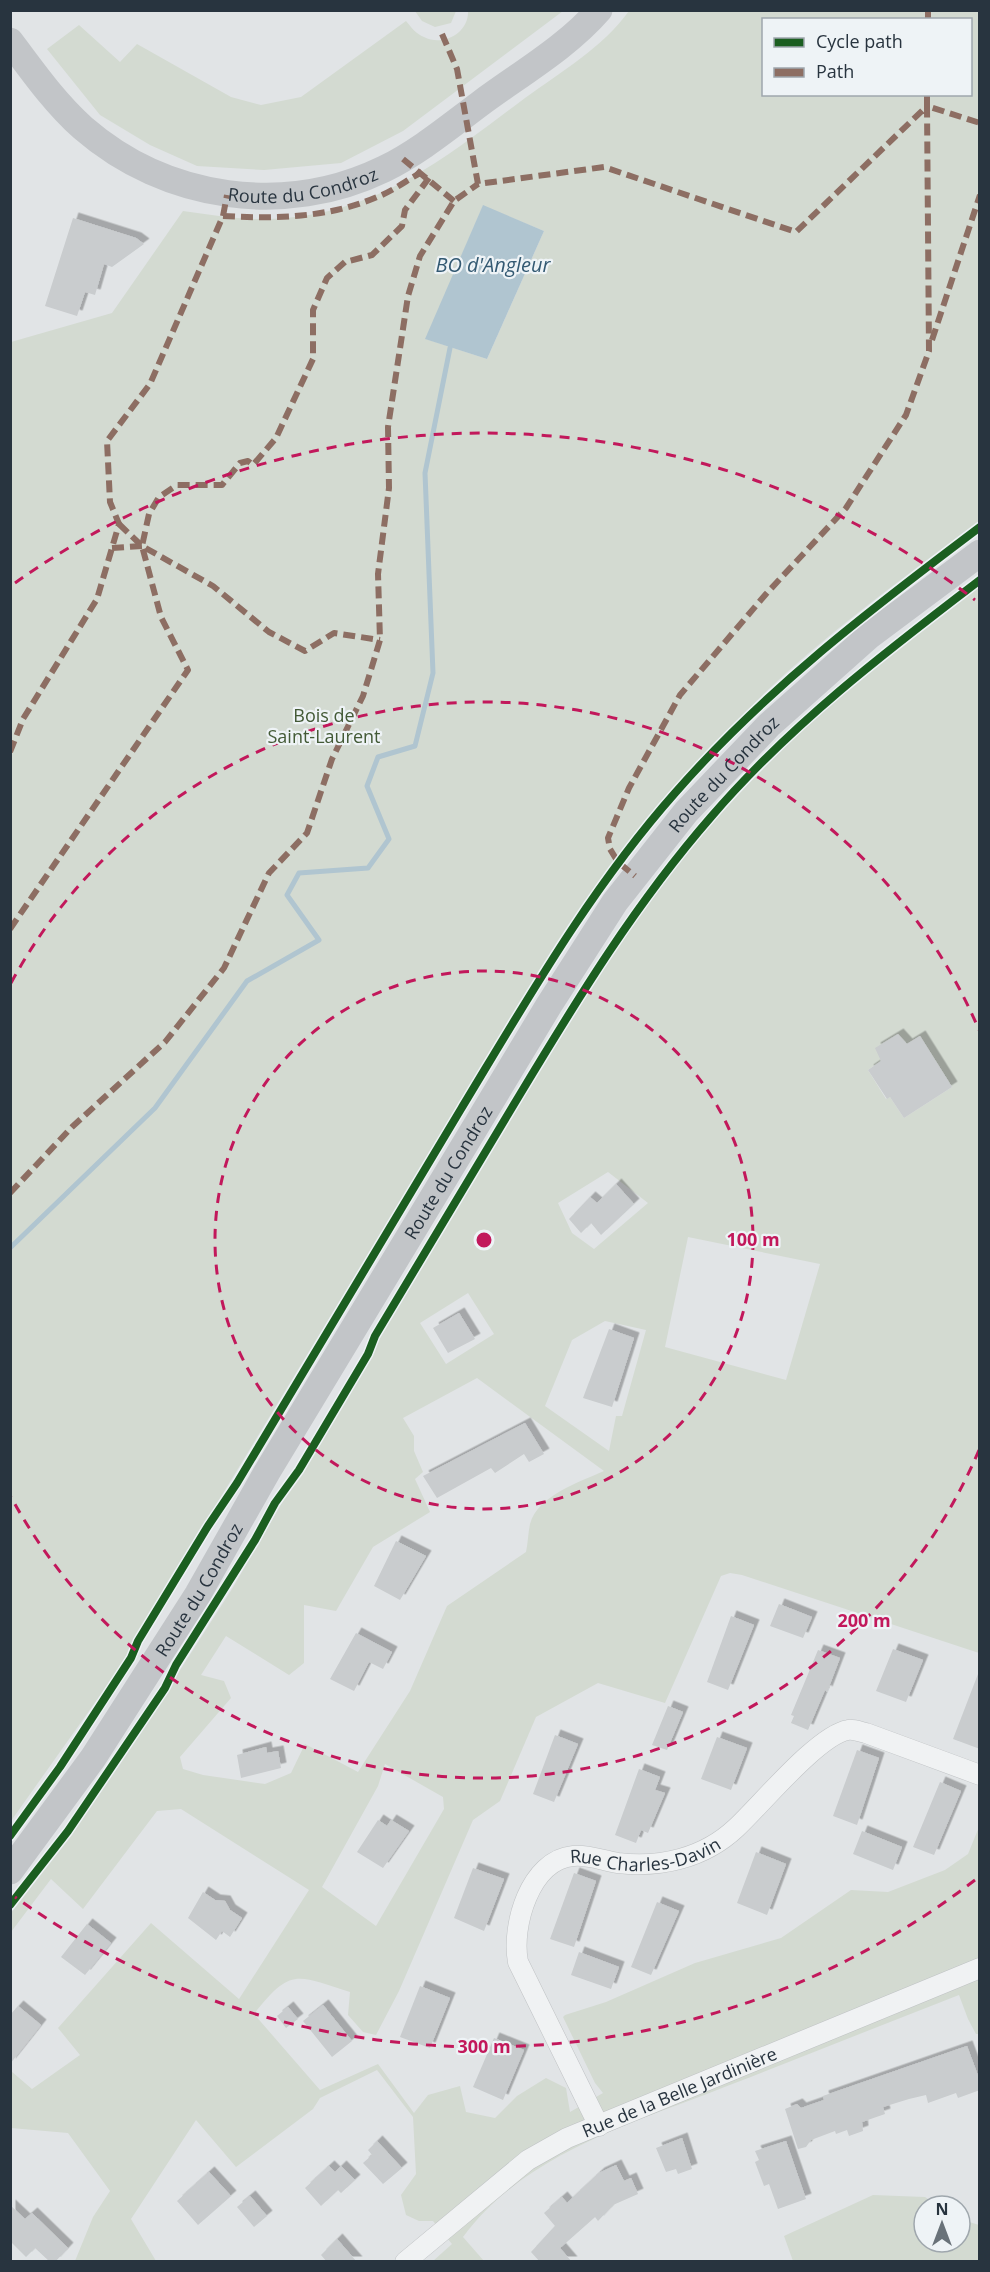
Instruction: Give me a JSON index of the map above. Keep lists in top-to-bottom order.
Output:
{
  "streets": {
    "main road": ["Route du Condroz"],
    "street": ["Rue Charles-Davin", "Rue de la Belle Jardinière"]
  },
  "crossings": [
    ["Rue Charles-Davin", "Rue de la Belle Jardinière"]
  ],
  "water": ["BO d'Angleur"],
  "parks": ["Bois de Saint-Laurent"],
  "legend": ["Cycle path", "Path"],
  "north": "top",
  "rings": ["100 m", "200 m", "300 m"]
}
